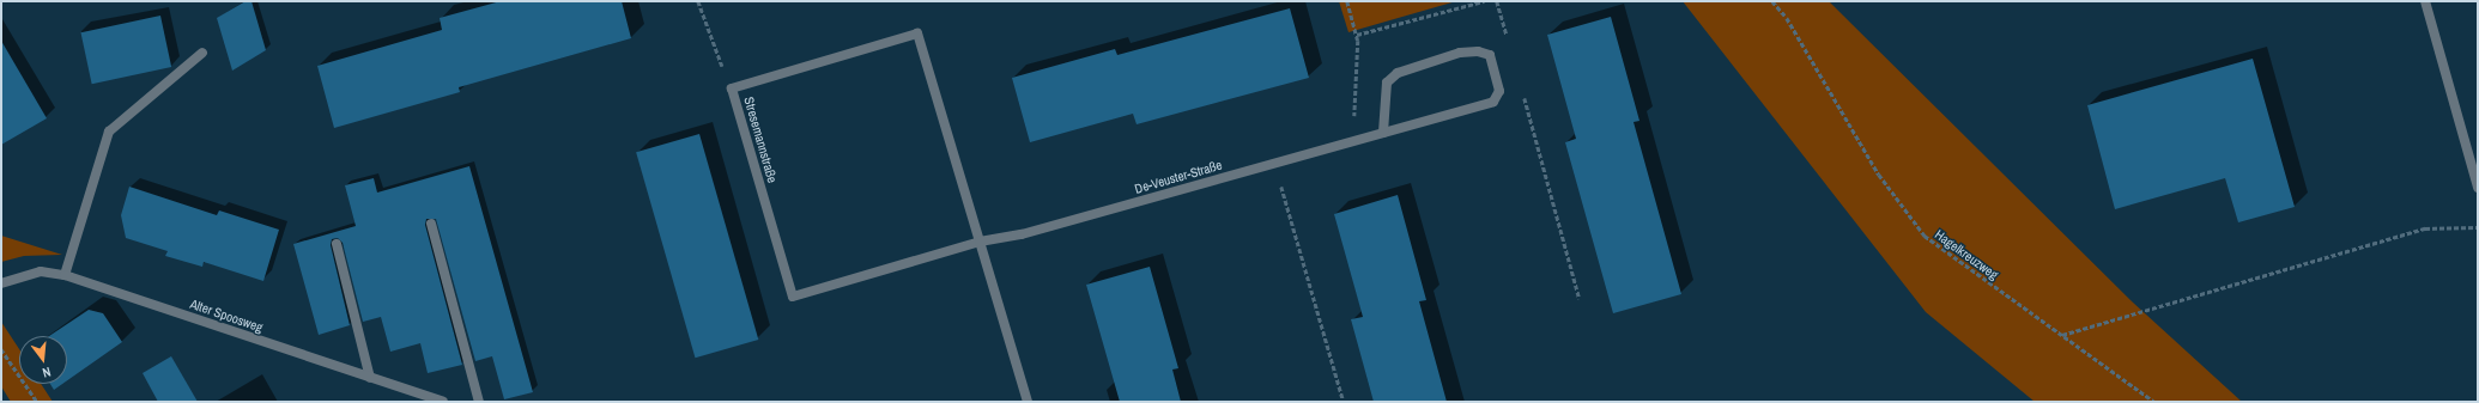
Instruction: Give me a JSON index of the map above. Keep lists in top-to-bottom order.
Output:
{
  "streets": {
    "street": ["Stresemannstraße", "De-Veuster-Straße", "Alter Spoosweg"],
    "path": ["Hagelkreuzweg"]
  },
  "crossings": [
    ["Stresemannstraße", "De-Veuster-Straße"]
  ],
  "north": "bottom"
}
